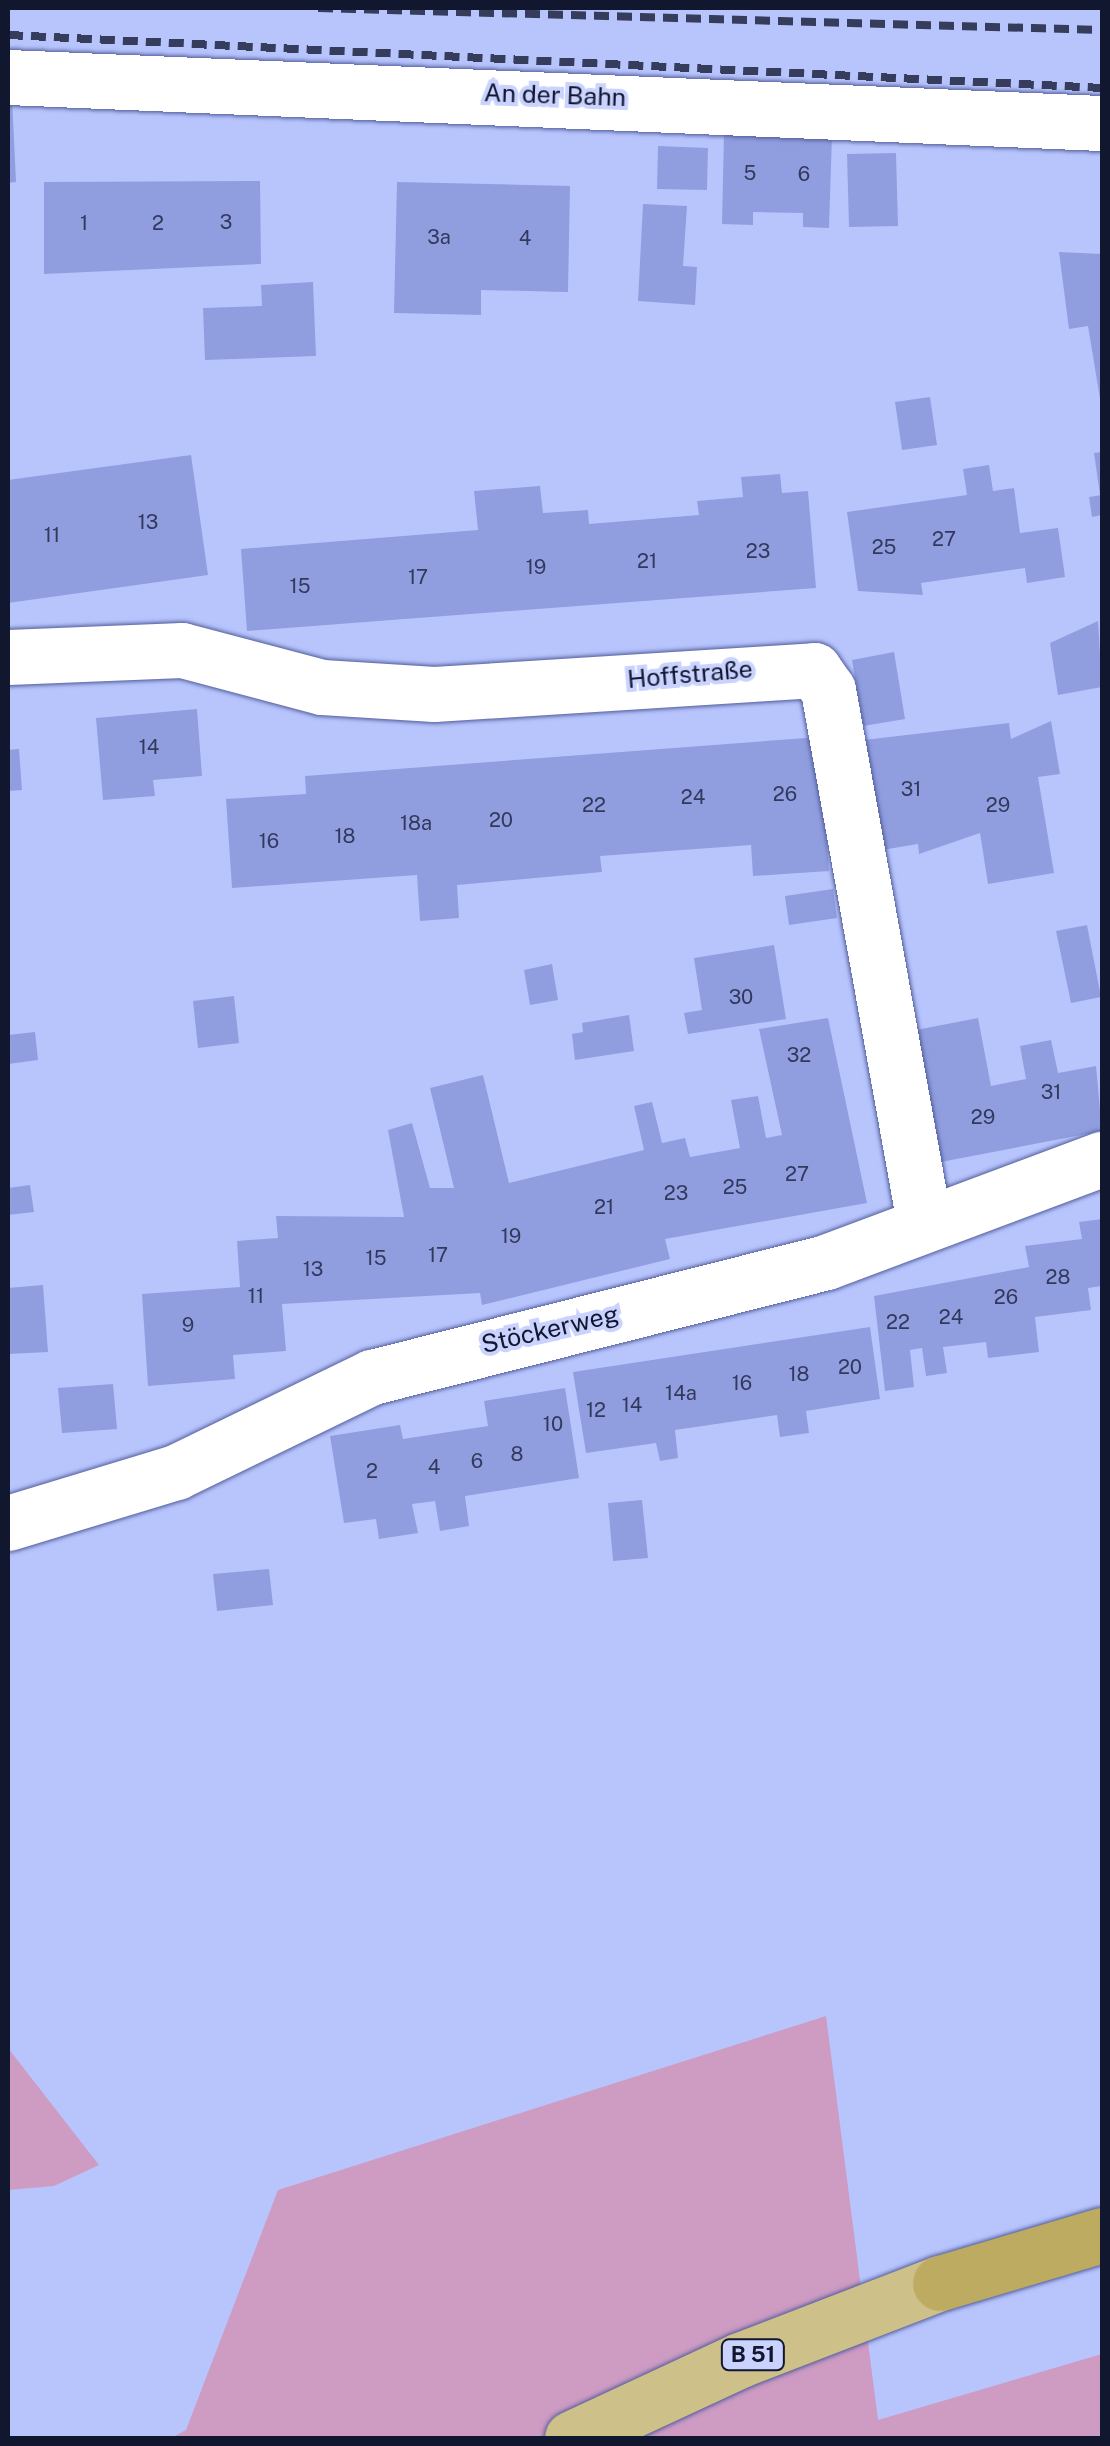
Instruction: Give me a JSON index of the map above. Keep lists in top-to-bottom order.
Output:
{
  "streets": {
    "highway": ["B 51"],
    "street": ["An der Bahn", "Hoffstraße", "Stöckerweg"]
  },
  "crossings": [
    ["Hoffstraße", "Stöckerweg"]
  ],
  "house_numbers": [
    "5",
    "6",
    "3",
    "1",
    "2",
    "3a",
    "4",
    "13",
    "11",
    "27",
    "25",
    "23",
    "21",
    "19",
    "17",
    "15",
    "14",
    "31",
    "26",
    "24",
    "22",
    "29",
    "20",
    "18a",
    "18",
    "16",
    "30",
    "32",
    "31",
    "29",
    "27",
    "25",
    "23",
    "21",
    "19",
    "17",
    "15",
    "13",
    "28",
    "11",
    "26",
    "24",
    "22",
    "9",
    "20",
    "18",
    "16",
    "14a",
    "14",
    "12",
    "10",
    "8",
    "6",
    "4",
    "2"
  ]
}
